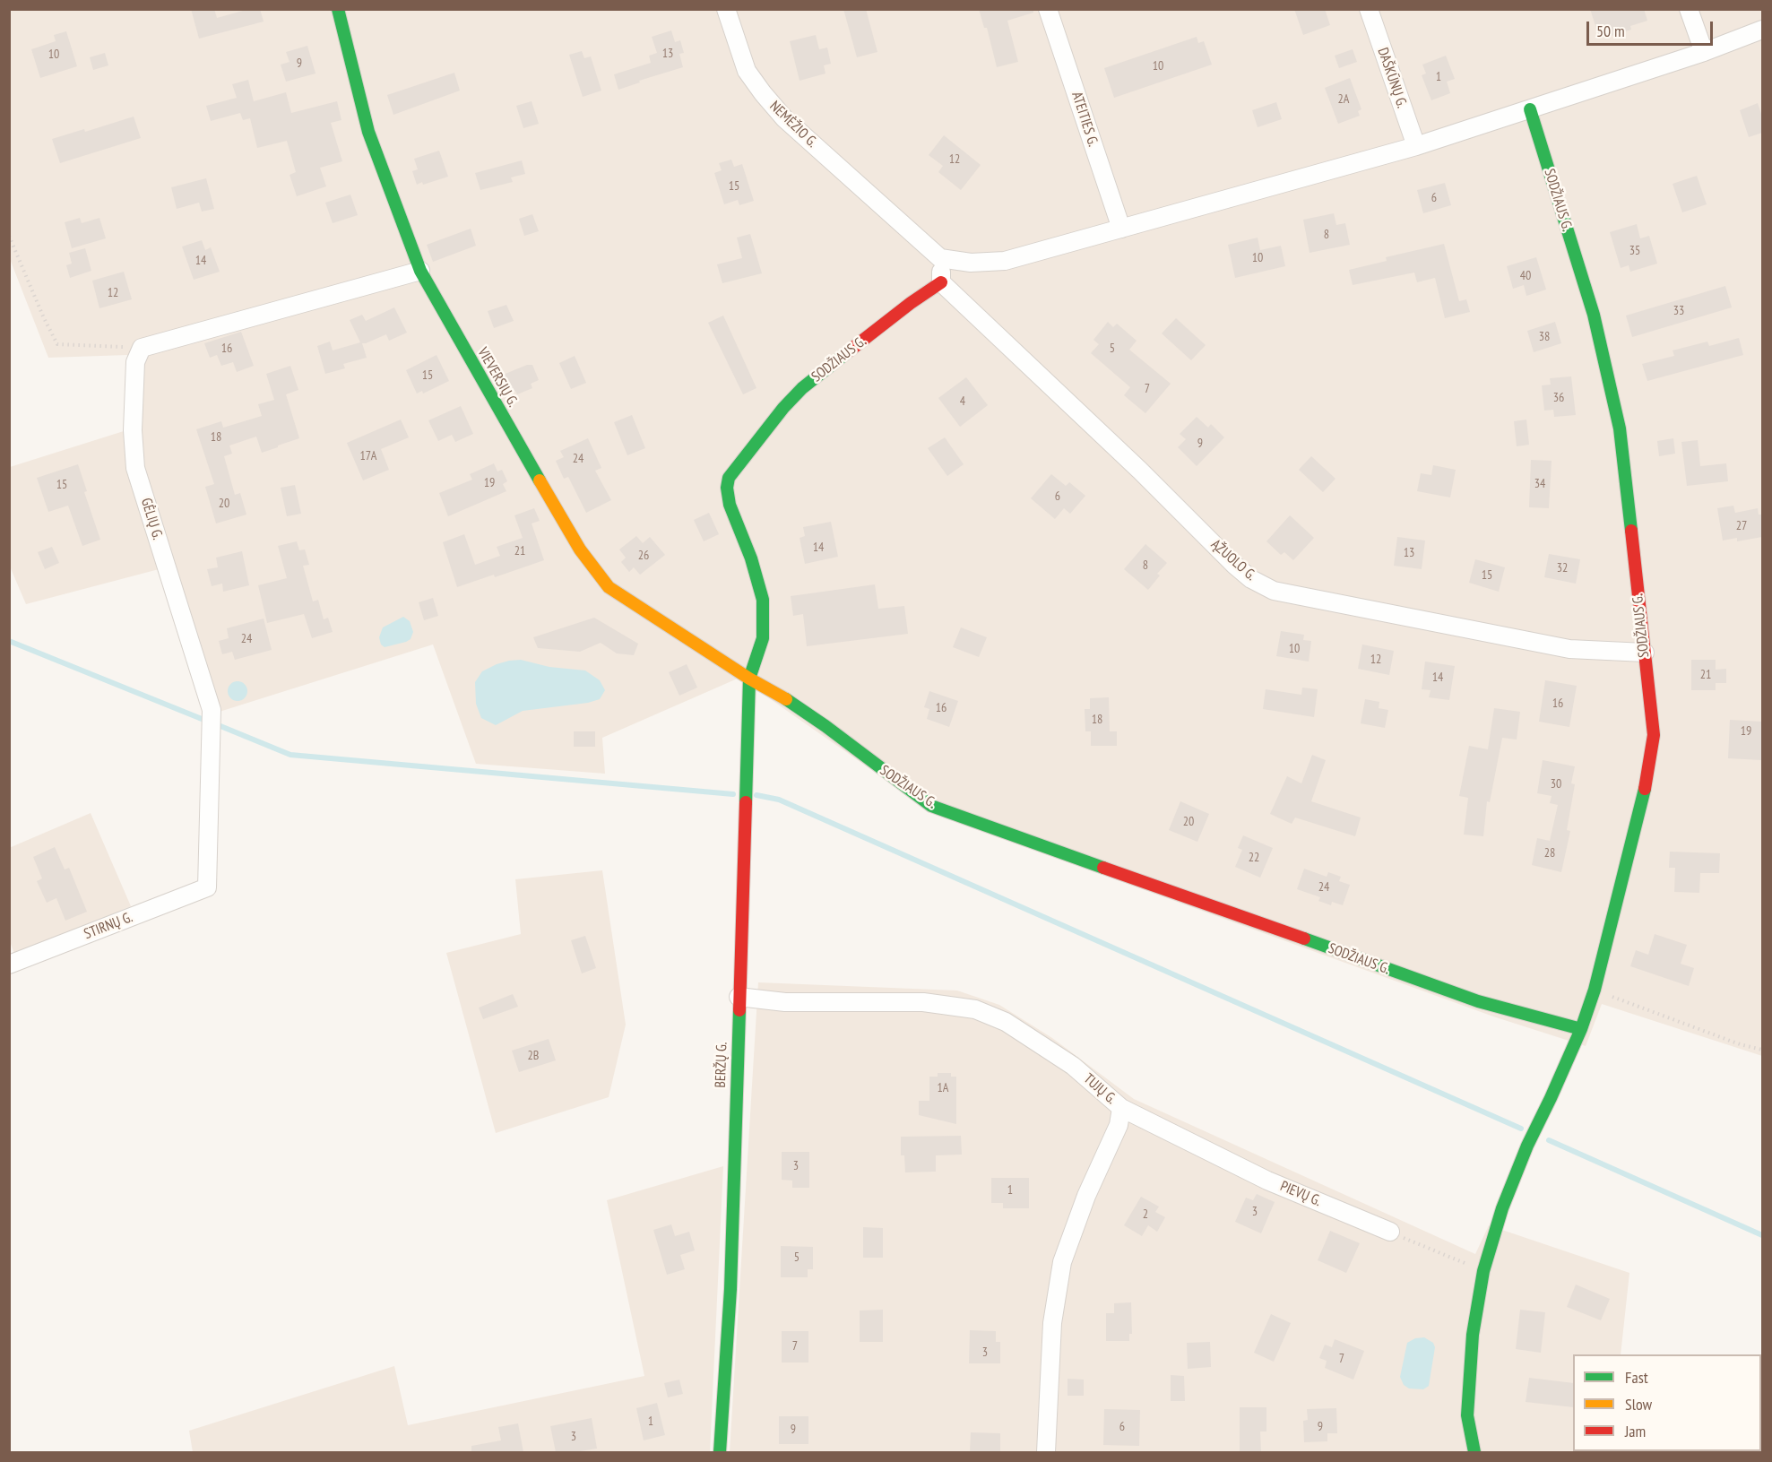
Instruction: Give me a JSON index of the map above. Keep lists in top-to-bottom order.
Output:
{
  "streets": {
    "street": [
      "DAŠKŪNŲ G.",
      "ATEITIES G.",
      "NEMĖŽIO G.",
      "SODŽIAUS G.",
      "VIEVERSIŲ G.",
      "GĖLIŲ G.",
      "ĄŽUOLO G.",
      "STIRNŲ G.",
      "BERŽŲ G.",
      "TUJŲ G.",
      "PIEVŲ G."
    ]
  },
  "crossings": [
    ["SODŽIAUS G.", "VIEVERSIŲ G."],
    ["SODŽIAUS G.", "ĄŽUOLO G."],
    ["SODŽIAUS G.", "BERŽŲ G."],
    ["VIEVERSIŲ G.", "BERŽŲ G."],
    ["GĖLIŲ G.", "STIRNŲ G."],
    ["BERŽŲ G.", "TUJŲ G."],
    ["TUJŲ G.", "PIEVŲ G."]
  ],
  "house_numbers": [
    "13",
    "10",
    "9",
    "10",
    "1",
    "2A",
    "12",
    "15",
    "6",
    "8",
    "35",
    "10",
    "14",
    "40",
    "12",
    "33",
    "38",
    "16",
    "5",
    "15",
    "7",
    "36",
    "4",
    "18",
    "9",
    "17A",
    "24",
    "19",
    "34",
    "15",
    "6",
    "20",
    "27",
    "14",
    "21",
    "13",
    "26",
    "8",
    "32",
    "15",
    "24",
    "10",
    "12",
    "21",
    "14",
    "16",
    "16",
    "18",
    "19",
    "30",
    "20",
    "28",
    "22",
    "24",
    "2B",
    "1A",
    "3",
    "1",
    "3",
    "2",
    "5",
    "7",
    "3",
    "7",
    "1",
    "6",
    "9",
    "9",
    "3"
  ],
  "legend": ["Fast", "Slow", "Jam"],
  "scale_bar": "50 m"
}
